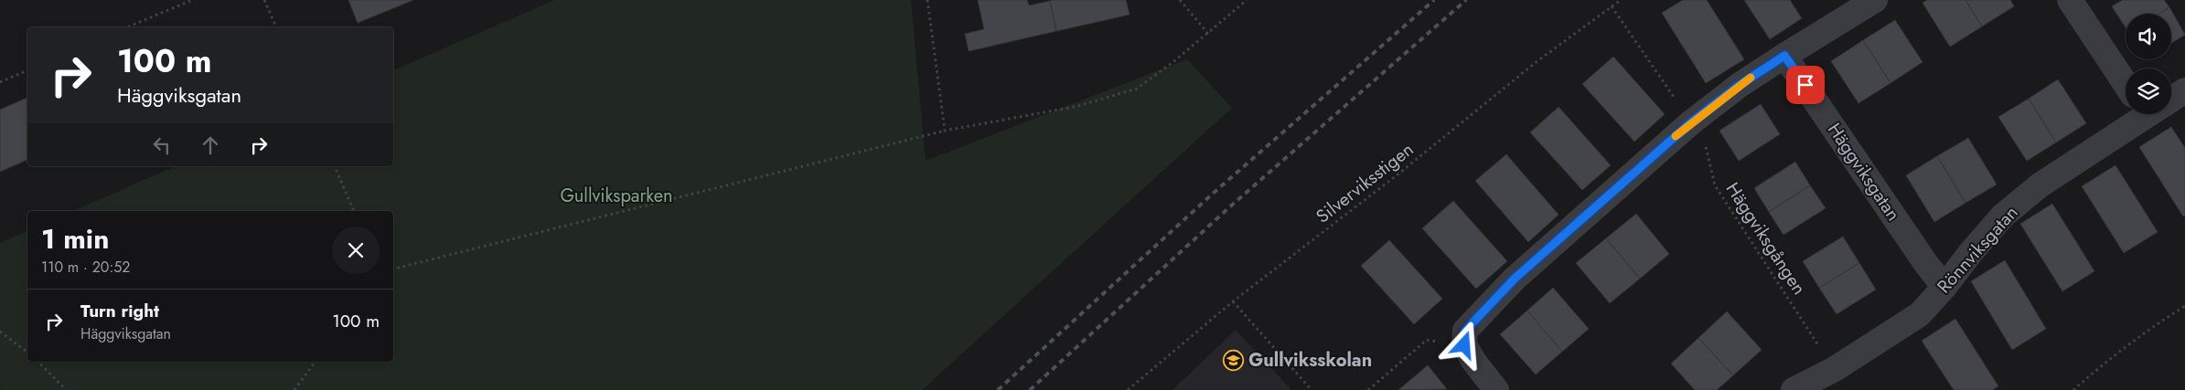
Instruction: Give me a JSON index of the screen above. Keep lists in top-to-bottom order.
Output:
{
  "streets": {
    "street": ["Häggviksgatan", "Rönnviksgatan"],
    "path": ["Silverviksstigen", "Häggviksgången"]
  },
  "crossings": [
    ["Häggviksgatan", "Rönnviksgatan"],
    ["Silverviksstigen", "Häggviksgången"],
    ["Häggviksgången", "Rönnviksgatan"]
  ],
  "parks": ["Gullviksparken"],
  "places": {
    "school or university": ["Gullviksskolan"]
  },
  "page": {
    "turn": ["100 m", "Häggviksgatan"],
    "heading": ["1 min", "110 m · 20:52"],
    "list": [
      {
        "name": "Turn right",
        "note": "Häggviksgatan",
        "value": "100 m"
      }
    ]
  }
}
